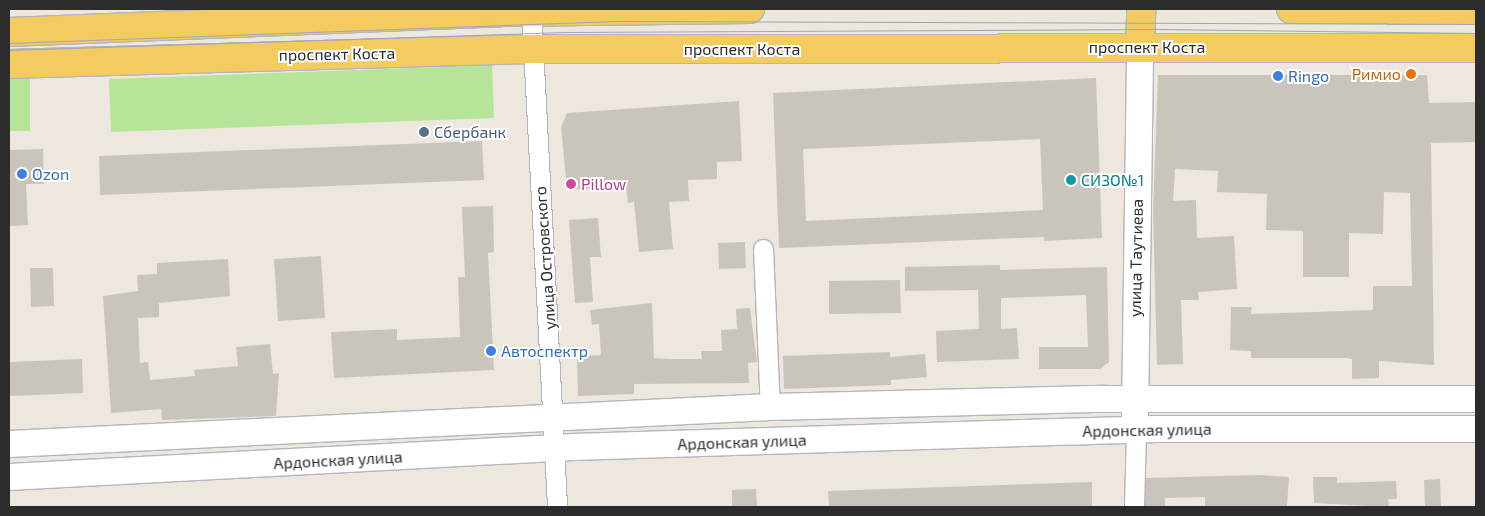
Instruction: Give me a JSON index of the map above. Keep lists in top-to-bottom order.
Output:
{
  "streets": {
    "main road": ["проспект Коста", "улица Таутиева", "Ардонская улица"],
    "street": ["улица Островского"]
  },
  "crossings": [
    ["проспект Коста", "улица Островского"],
    ["проспект Коста", "улица Таутиева"],
    ["улица Островского", "Ардонская улица"],
    ["улица Таутиева", "Ардонская улица"]
  ],
  "places": [
    "Римио",
    "Ringo",
    "Сбербанк",
    "Ozon",
    "СИЗО№1",
    "Pillow",
    "Автоспектр"
  ]
}
